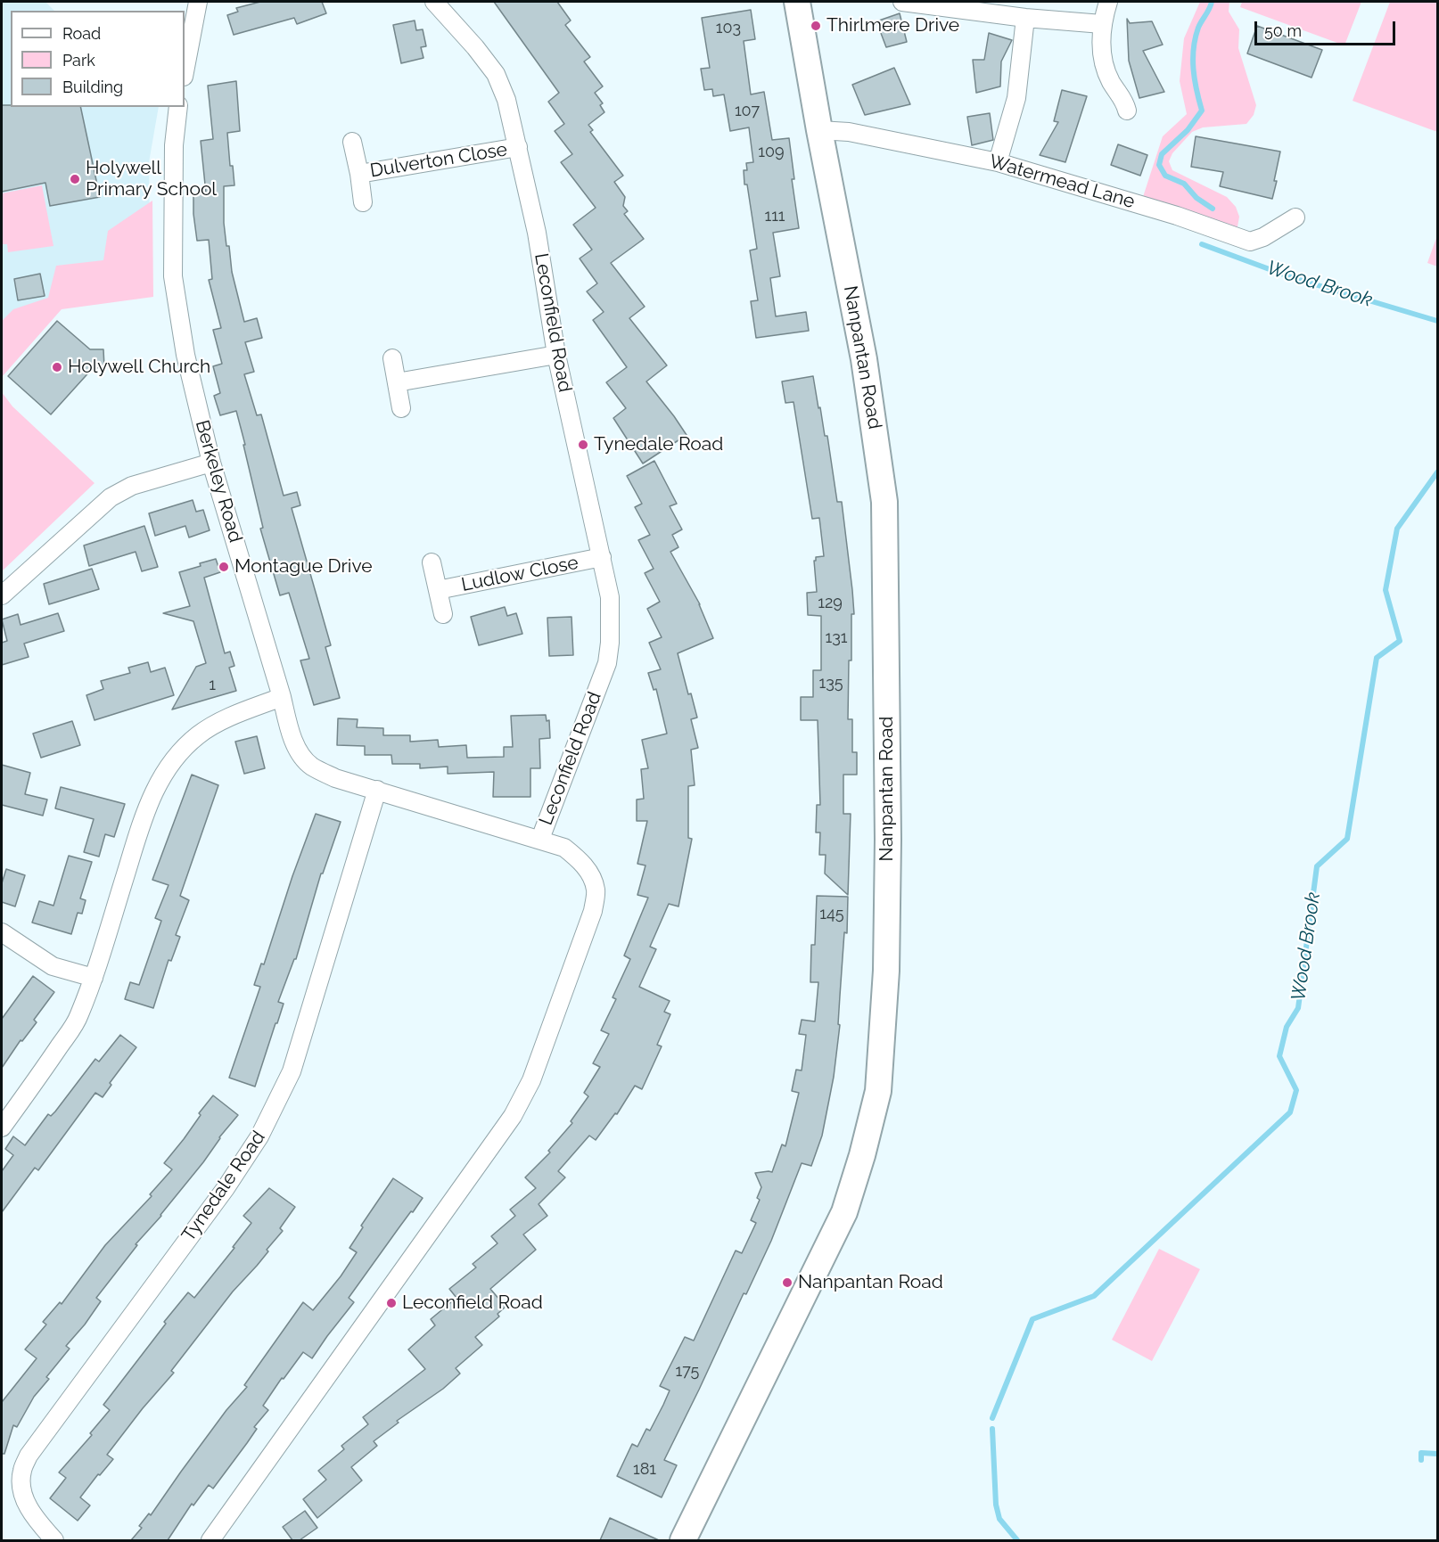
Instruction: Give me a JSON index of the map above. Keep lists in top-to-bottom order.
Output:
{
  "streets": {
    "street": [
      "Dulverton Close",
      "Watermead Lane",
      "Leconfield Road",
      "Nanpantan Road",
      "Berkeley Road",
      "Ludlow Close",
      "Tynedale Road"
    ]
  },
  "crossings": [
    ["Dulverton Close", "Leconfield Road"],
    ["Watermead Lane", "Nanpantan Road"],
    ["Leconfield Road", "Berkeley Road"],
    ["Leconfield Road", "Ludlow Close"],
    ["Berkeley Road", "Tynedale Road"]
  ],
  "water": ["Wood Brook"],
  "places": [
    "Thirlmere Drive",
    "Holywell Primary School",
    "Holywell Church",
    "Tynedale Road",
    "Montague Drive",
    "Nanpantan Road",
    "Leconfield Road"
  ],
  "house_numbers": [
    "103",
    "107",
    "109",
    "111",
    "129",
    "131",
    "135",
    "1",
    "145",
    "175",
    "181"
  ],
  "legend": ["Road", "Park", "Building"],
  "scale_bar": "50 m"
}
